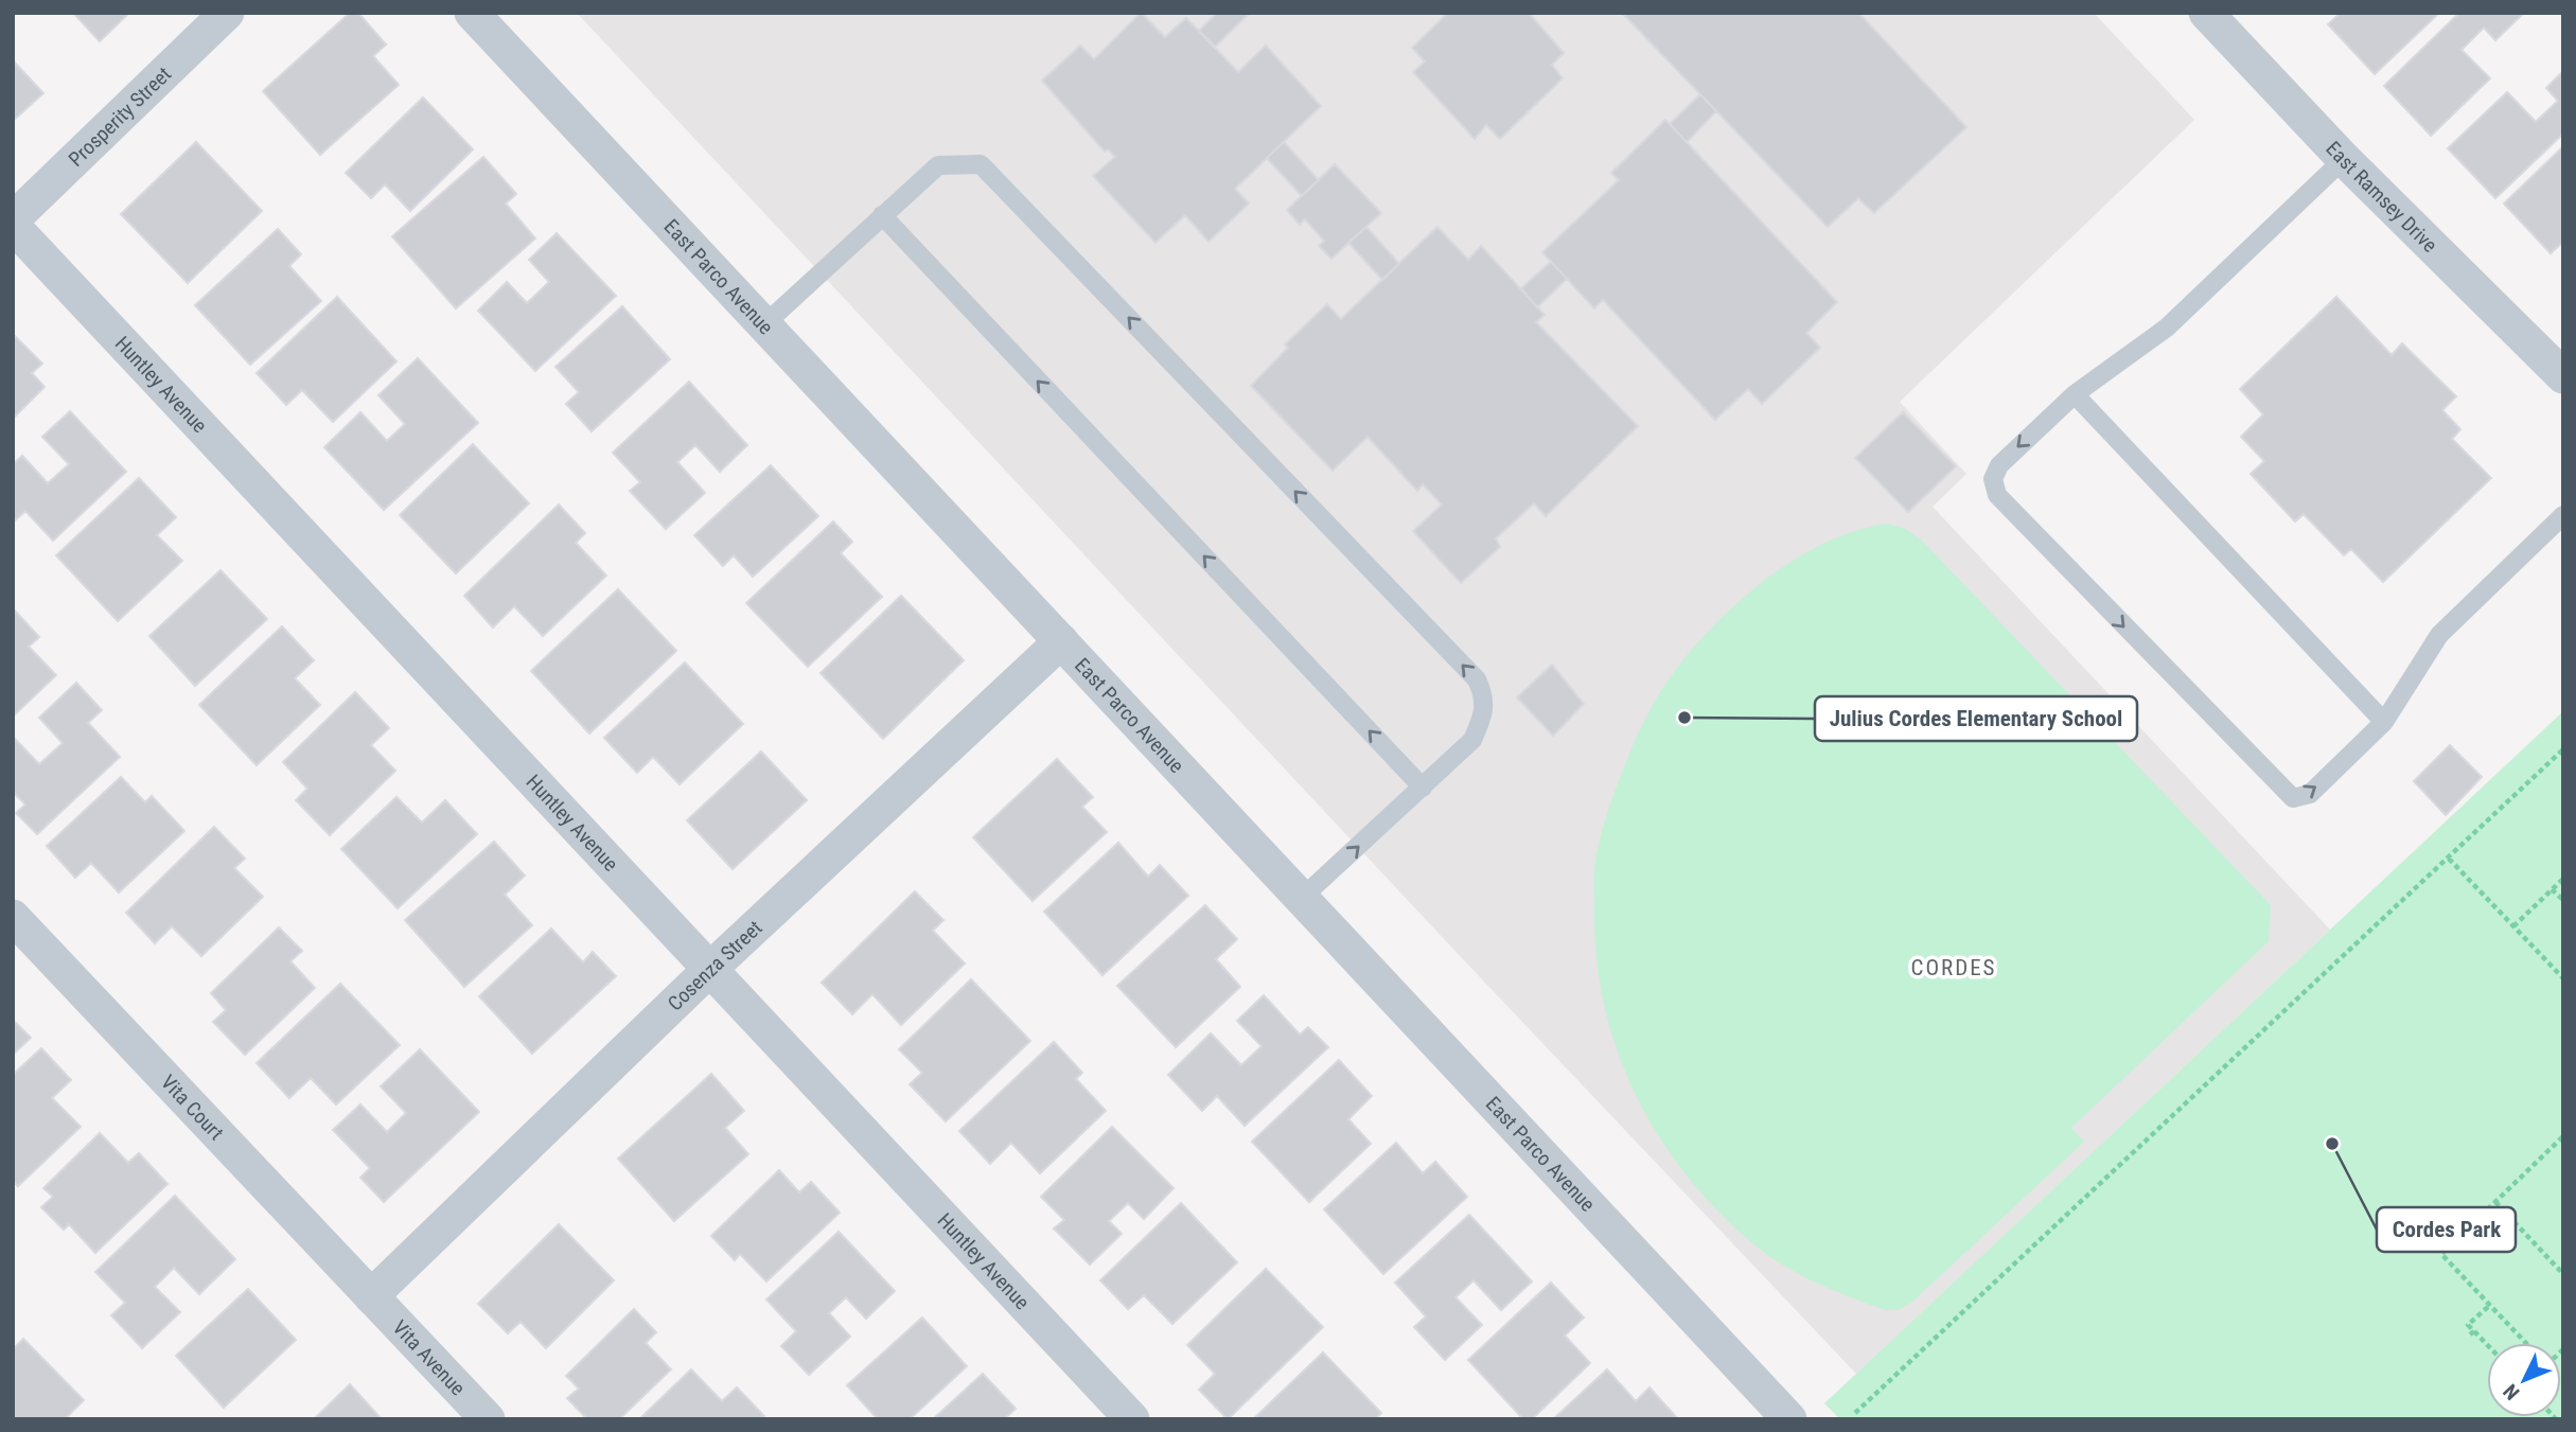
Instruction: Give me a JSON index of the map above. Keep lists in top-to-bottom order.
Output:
{
  "streets": {
    "street": [
      "Prosperity Street",
      "East Ramsey Drive",
      "East Parco Avenue",
      "Huntley Avenue",
      "Cosenza Street",
      "Vita Court",
      "Vita Avenue"
    ]
  },
  "crossings": [
    ["East Parco Avenue", "Cosenza Street"],
    ["Huntley Avenue", "Cosenza Street"],
    ["Cosenza Street", "Vita Court"],
    ["Cosenza Street", "Vita Avenue"],
    ["Vita Court", "Vita Avenue"]
  ],
  "districts": ["CORDES"],
  "places": ["Julius Cordes Elementary School", "Cordes Park"],
  "north": "bottom left"
}
